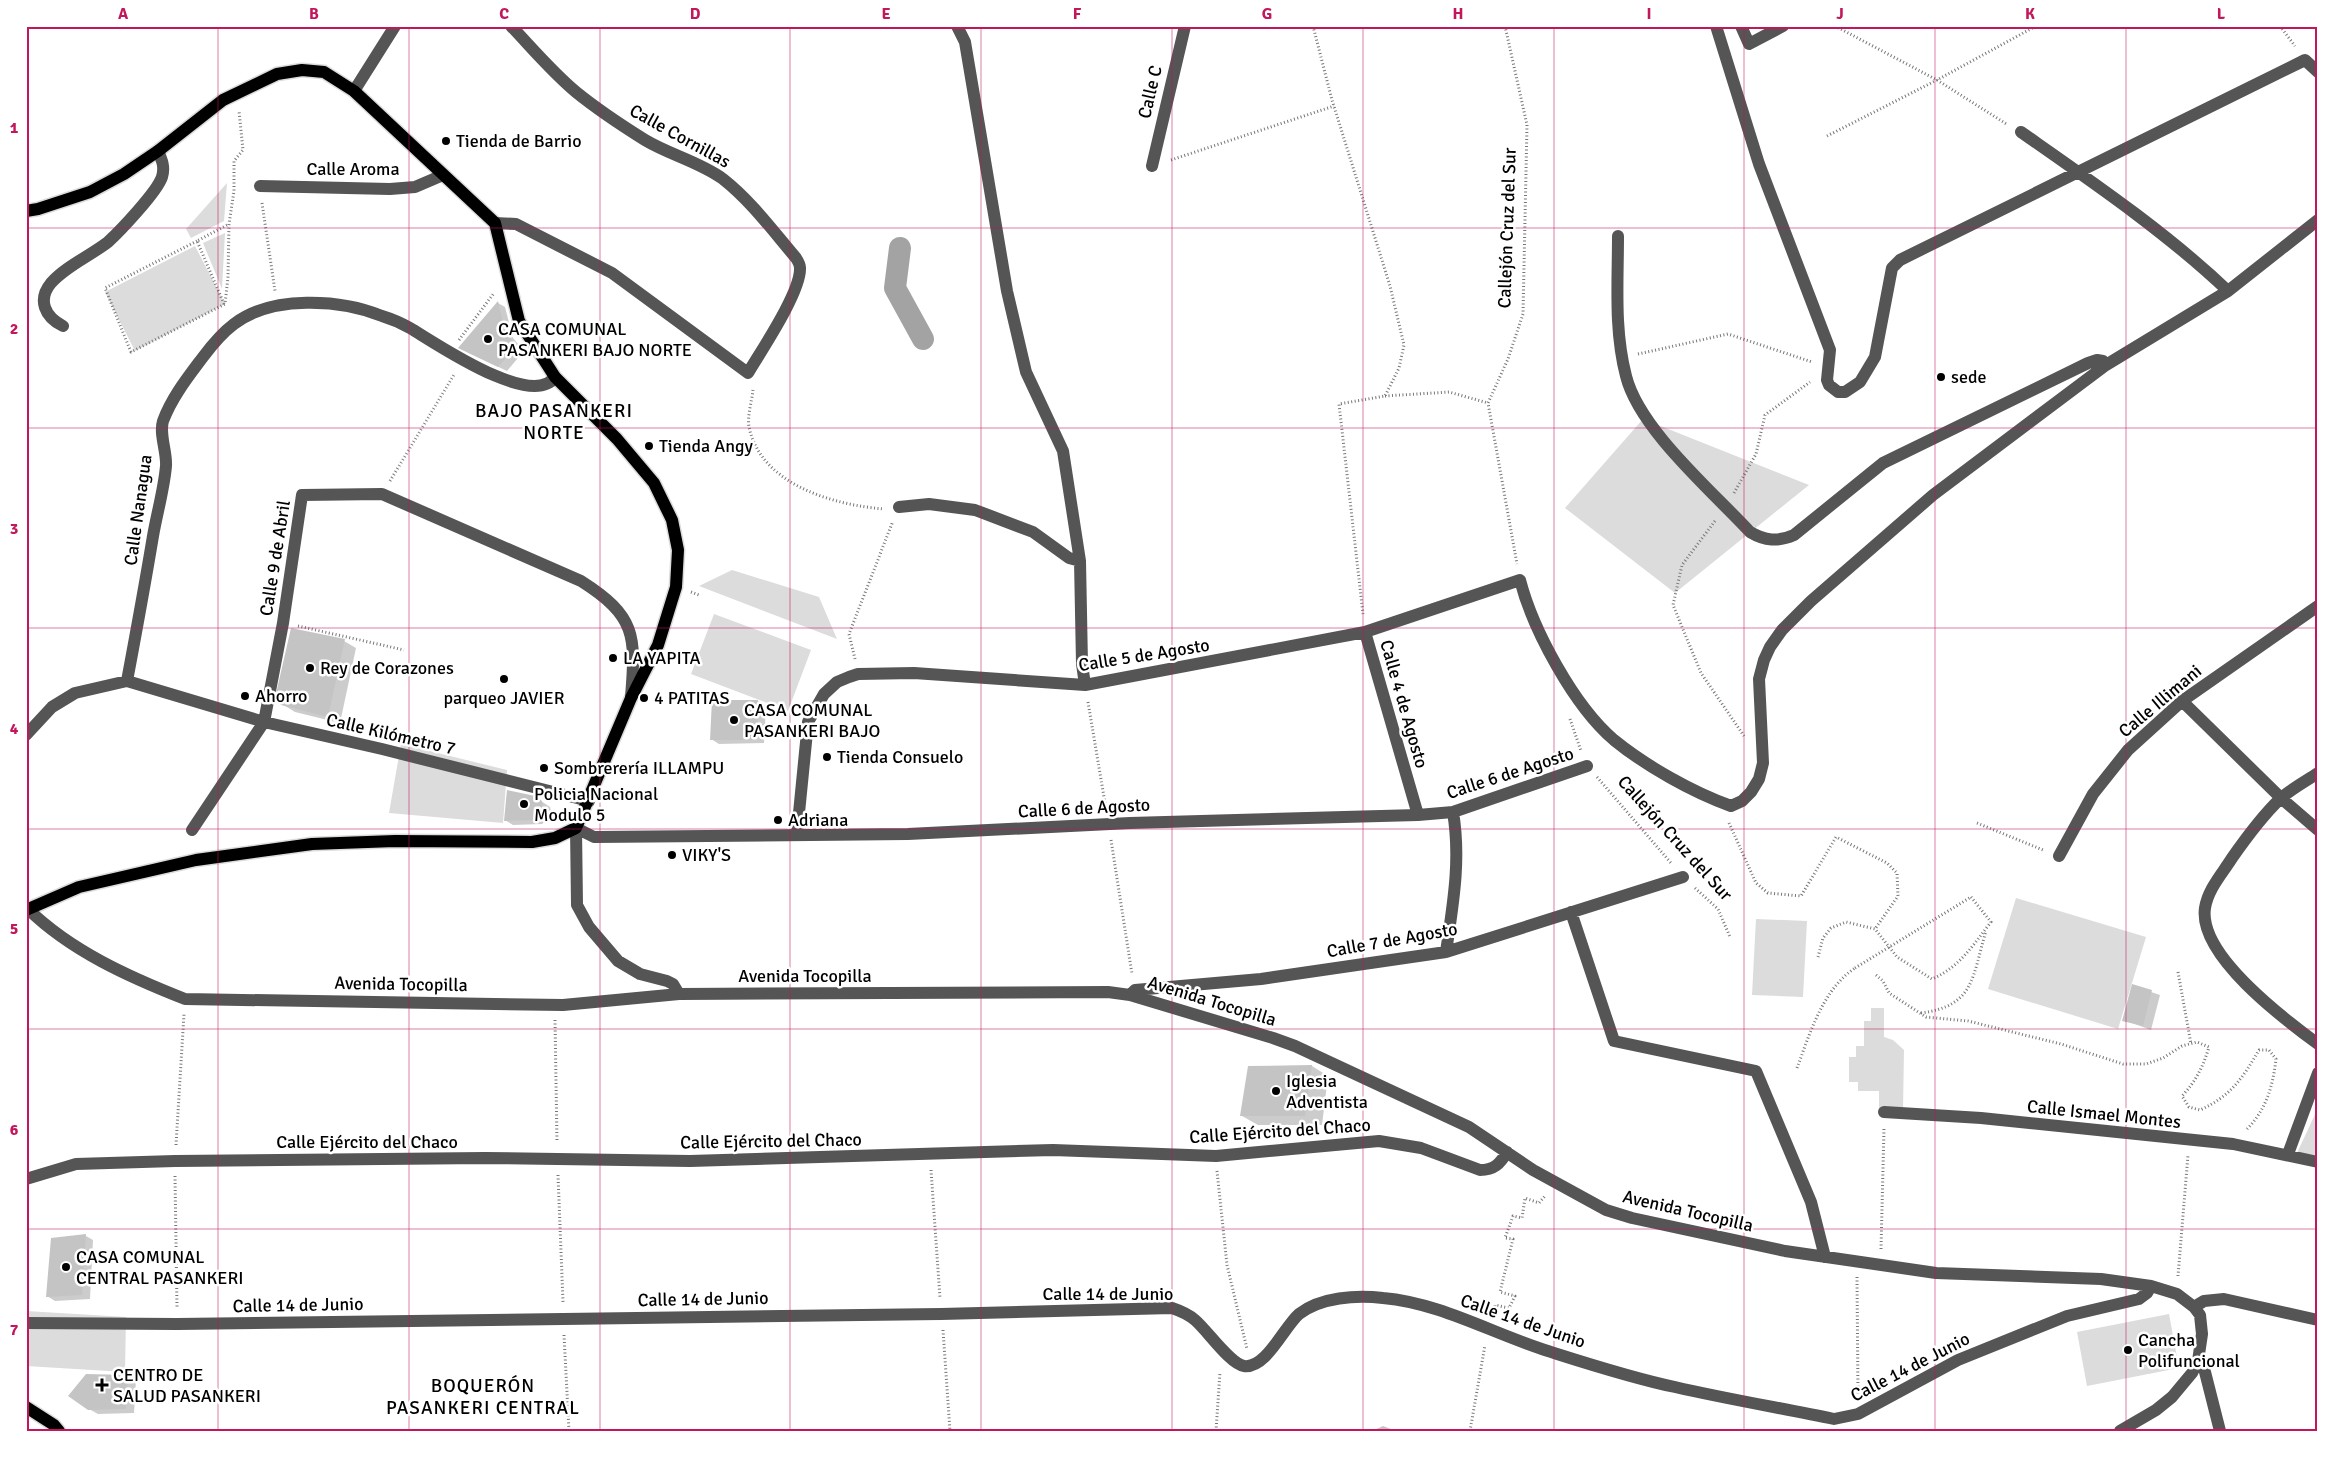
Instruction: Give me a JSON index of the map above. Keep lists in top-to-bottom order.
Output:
{
  "streets": {
    "street": [
      "Calle C",
      "Calle Cornillas",
      "Calle Aroma",
      "Calle Nanagua",
      "Calle 9 de Abril",
      "Calle 5 de Agosto",
      "Calle Illimani",
      "Calle 4 de Agosto",
      "Calle Kilómetro 7",
      "Calle 6 de Agosto",
      "Calle 7 de Agosto",
      "Avenida Tocopilla",
      "Calle Ismael Montes",
      "Calle Ejército del Chaco",
      "Calle 14 de Junio"
    ],
    "path": ["Callejón Cruz del Sur"]
  },
  "crossings": [
    ["Callejón Cruz del Sur", "Calle 6 de Agosto"],
    ["Callejón Cruz del Sur", "Calle 7 de Agosto"],
    ["Calle Nanagua", "Calle Kilómetro 7"],
    ["Calle 9 de Abril", "Calle Kilómetro 7"],
    ["Calle 5 de Agosto", "Calle 4 de Agosto"],
    ["Calle 5 de Agosto", "Calle 6 de Agosto"],
    ["Calle 4 de Agosto", "Calle 6 de Agosto"],
    ["Calle 7 de Agosto", "Avenida Tocopilla"],
    ["Avenida Tocopilla", "Calle Ejército del Chaco"],
    ["Avenida Tocopilla", "Calle 14 de Junio"]
  ],
  "districts": ["BAJO PASANKERI NORTE", "BOQUERÓN PASANKERI CENTRAL"],
  "places": {
    "other": [
      "Tienda de Barrio",
      "CASA COMUNAL PASANKERI BAJO NORTE",
      "sede",
      "Tienda Angy",
      "LA YAPITA",
      "Rey de Corazones",
      "parqueo JAVIER",
      "Ahorro",
      "4 PATITAS",
      "CASA COMUNAL PASANKERI BAJO",
      "Tienda Consuelo",
      "Sombrerería ILLAMPU",
      "Policia Nacional Modulo 5",
      "Adriana",
      "VIKY'S",
      "Iglesia Adventista",
      "CASA COMUNAL CENTRAL PASANKERI",
      "Cancha Polifuncional"
    ],
    "health": ["CENTRO DE SALUD PASANKERI"]
  },
  "grid": {
    "columns": [
      "A",
      "B",
      "C",
      "D",
      "E",
      "F",
      "G",
      "H",
      "I",
      "J",
      "K",
      "L"
    ],
    "rows": [
      "1",
      "2",
      "3",
      "4",
      "5",
      "6",
      "7"
    ]
  }
}
